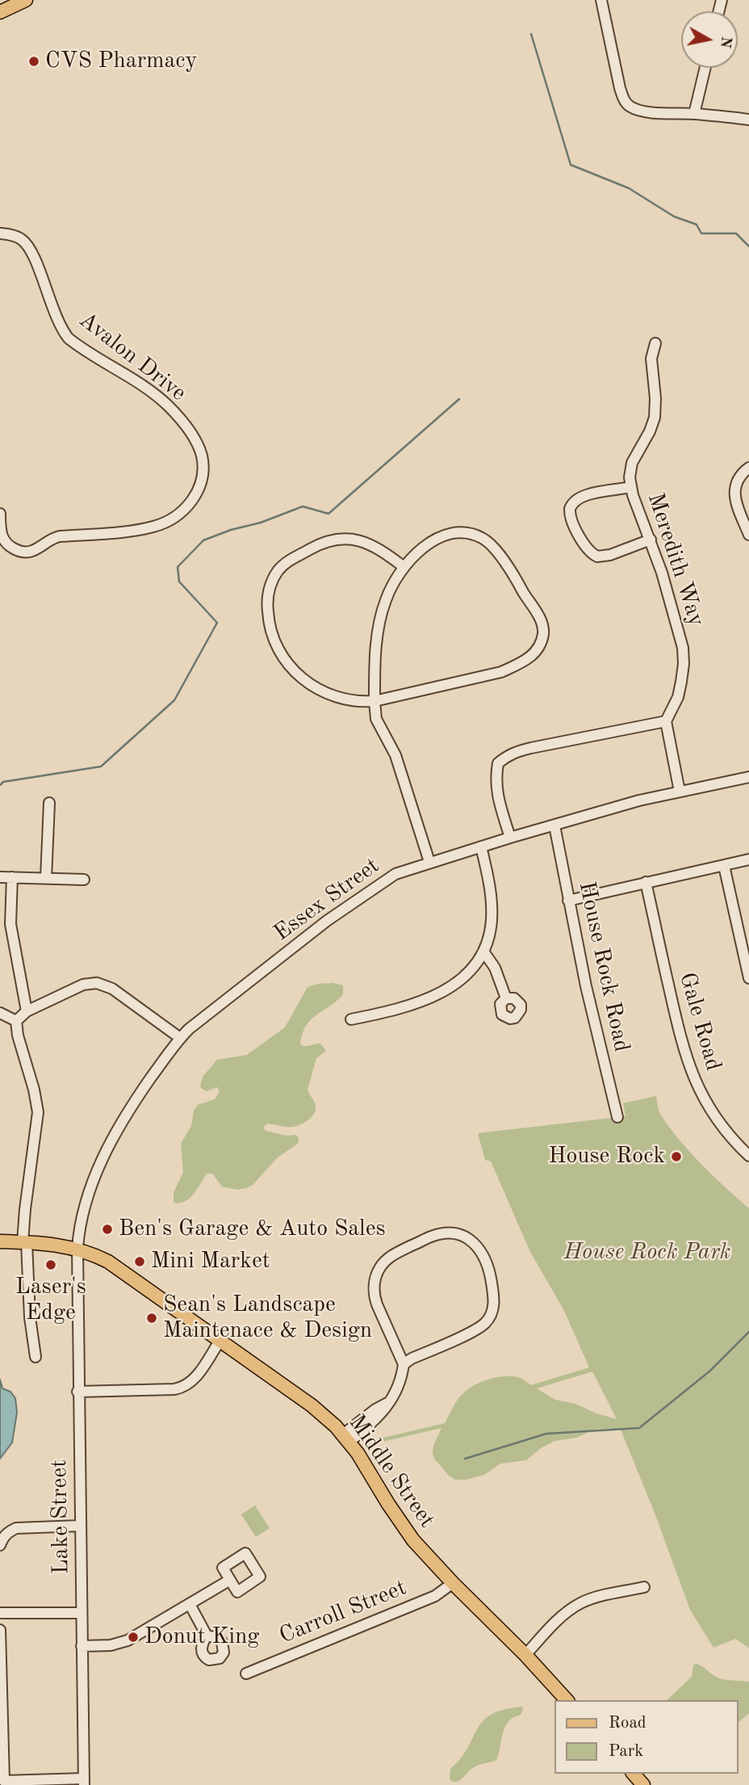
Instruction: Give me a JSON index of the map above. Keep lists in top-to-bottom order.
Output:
{
  "streets": {
    "main road": ["Middle Street"],
    "street": [
      "Avalon Drive",
      "Meredith Way",
      "Essex Street",
      "House Rock Road",
      "Gale Road",
      "Lake Street",
      "Carroll Street"
    ]
  },
  "crossings": [
    ["Essex Street", "House Rock Road"],
    ["Essex Street", "Middle Street"],
    ["Essex Street", "Lake Street"],
    ["Middle Street", "Lake Street"],
    ["Middle Street", "Carroll Street"]
  ],
  "parks": ["House Rock Park"],
  "places": [
    "CVS Pharmacy",
    "House Rock",
    "Ben's Garage & Auto Sales",
    "Mini Market",
    "Laser's Edge",
    "Sean's Landscape Maintenace & Design",
    "Donut King"
  ],
  "legend": ["Road", "Park"],
  "north": "right"
}
